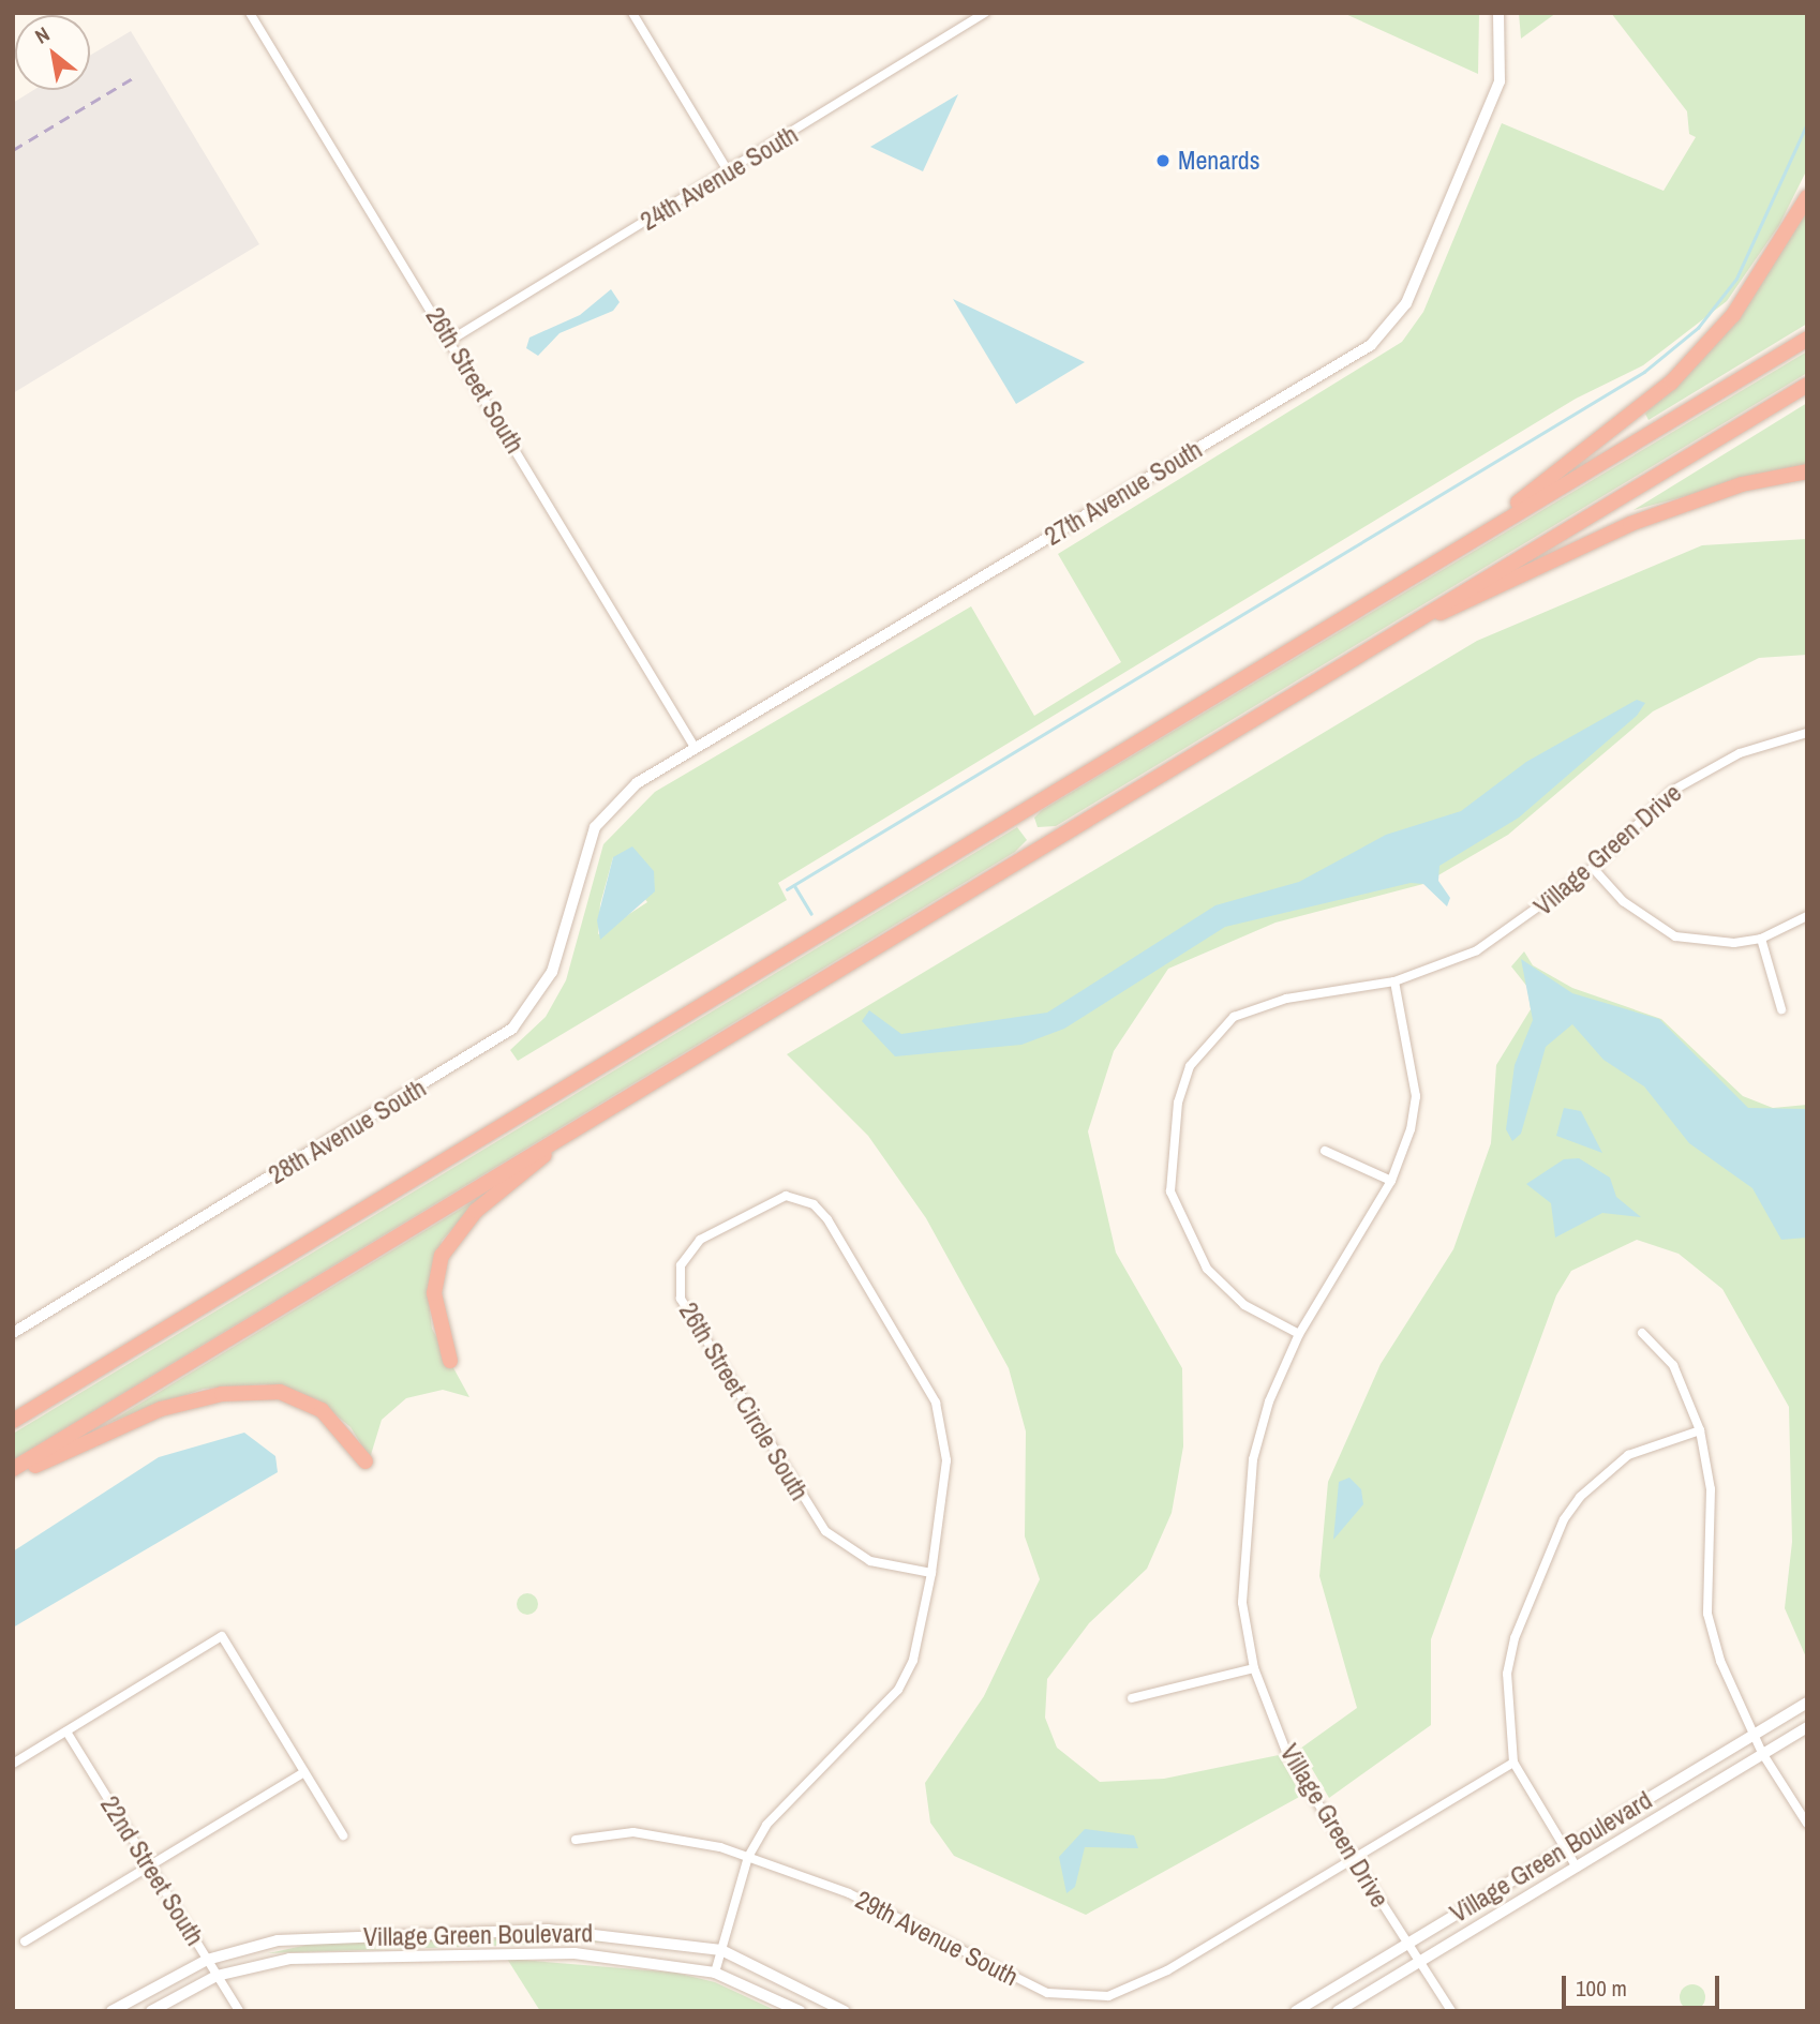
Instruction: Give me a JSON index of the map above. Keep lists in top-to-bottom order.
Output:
{
  "streets": {
    "street": [
      "24th Avenue South",
      "26th Street South",
      "27th Avenue South",
      "Village Green Drive",
      "28th Avenue South",
      "26th Street Circle South",
      "Village Green Boulevard",
      "22nd Street South",
      "29th Avenue South"
    ]
  },
  "crossings": [
    ["24th Avenue South", "26th Street South"],
    ["26th Street South", "27th Avenue South"],
    ["27th Avenue South", "28th Avenue South"],
    ["Village Green Drive", "Village Green Boulevard"],
    ["Village Green Drive", "29th Avenue South"],
    ["26th Street Circle South", "Village Green Boulevard"],
    ["26th Street Circle South", "29th Avenue South"],
    ["Village Green Boulevard", "22nd Street South"]
  ],
  "places": ["Menards"],
  "scale_bar": "100 m",
  "north": "top left"
}
